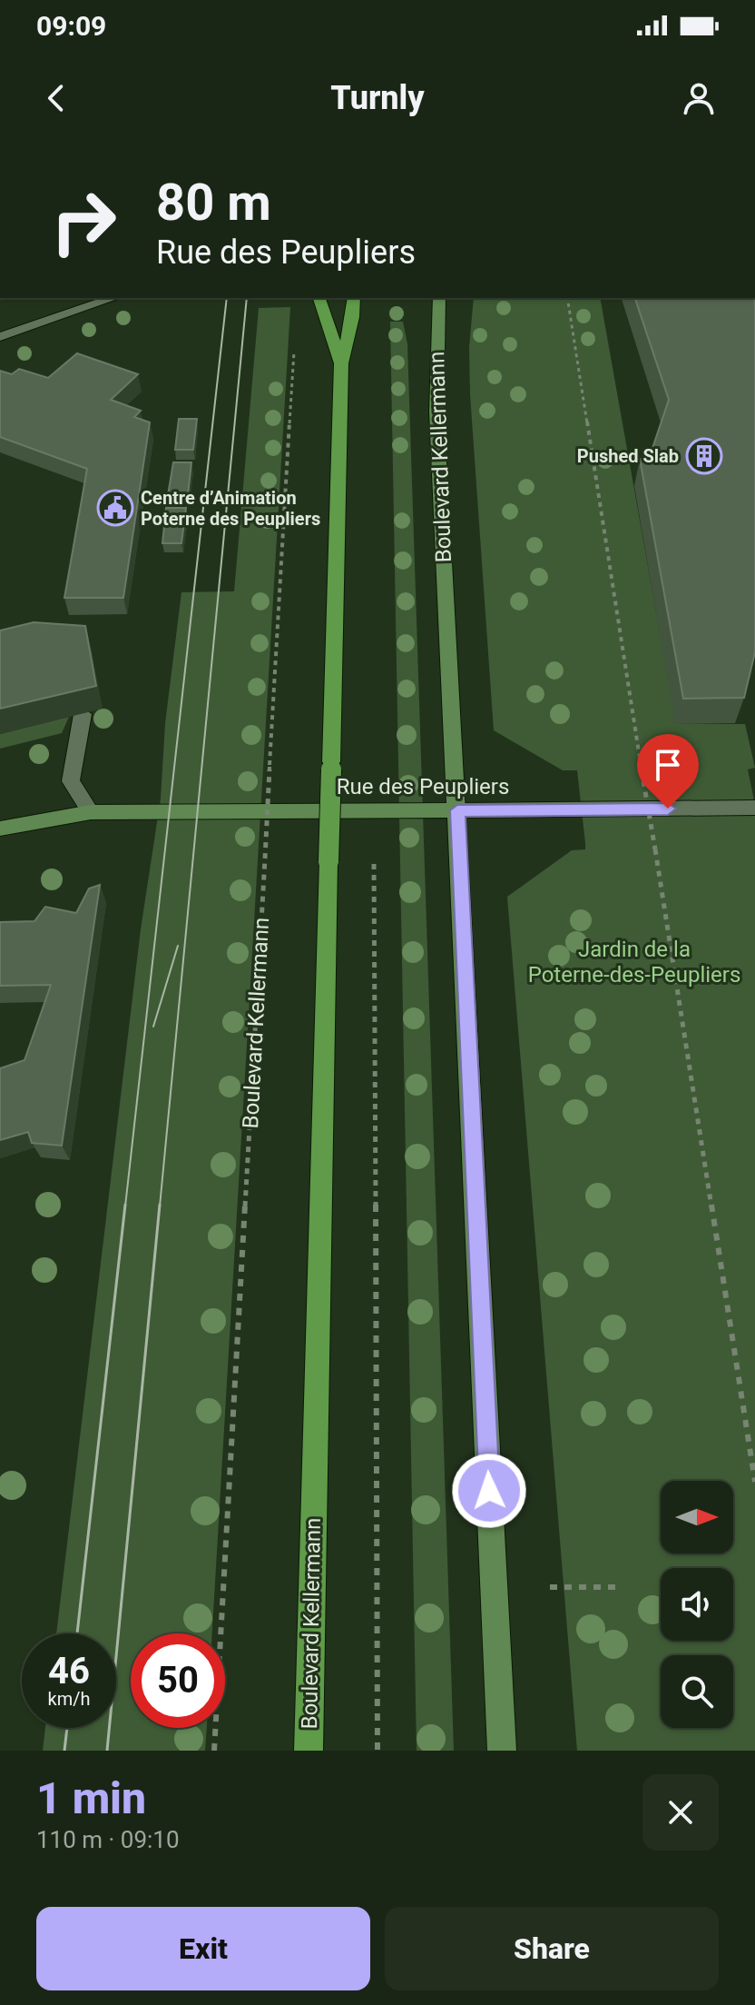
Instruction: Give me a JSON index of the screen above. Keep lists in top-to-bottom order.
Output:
{
  "streets": {
    "main road": ["Boulevard Kellermann", "Rue des Peupliers"]
  },
  "crossings": [
    ["Boulevard Kellermann", "Rue des Peupliers"]
  ],
  "parks": ["Jardin de la Poterne-des-Peupliers"],
  "places": {
    "building": ["Pushed Slab"],
    "public building": ["Centre d’Animation Poterne des Peupliers"]
  },
  "north": "right",
  "page": {
    "status": "09:09",
    "header": "Turnly",
    "turn": ["80 m", "Rue des Peupliers"],
    "speed": "46 km/h",
    "limit": "50",
    "heading": ["1 min", "110 m · 09:10"],
    "buttons": ["Exit", "Share"]
  }
}
